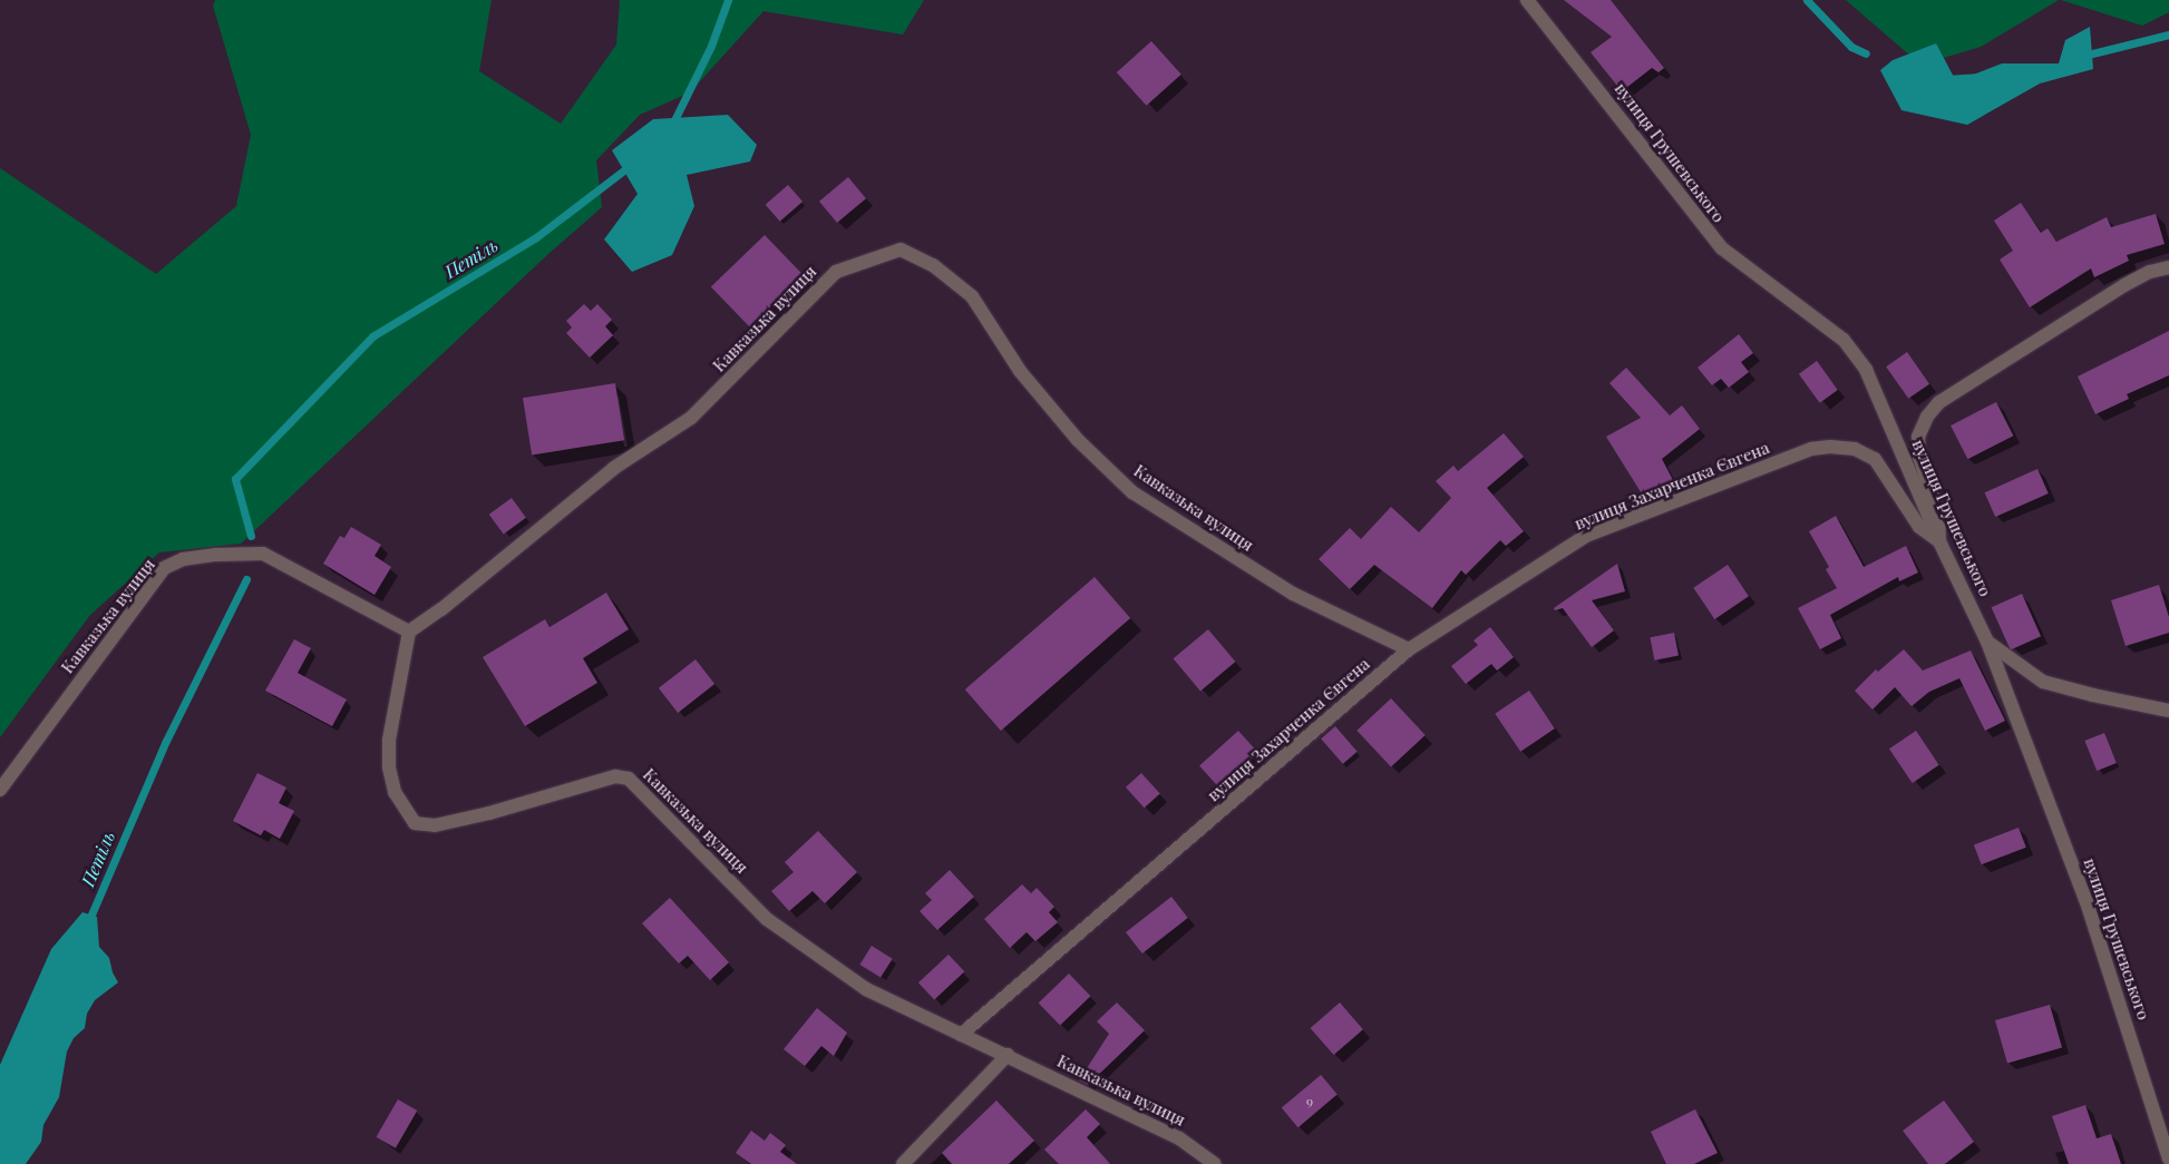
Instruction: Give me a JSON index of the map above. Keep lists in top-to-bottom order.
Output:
{
  "streets": {
    "street": ["вулиця Грушевського", "Кавказька вулиця", "вулиця Захарченка Євгена"]
  },
  "crossings": [
    ["вулиця Грушевського", "вулиця Захарченка Євгена"],
    ["Кавказька вулиця", "вулиця Захарченка Євгена"]
  ],
  "water": ["Петіль"],
  "house_numbers": ["9"]
}
